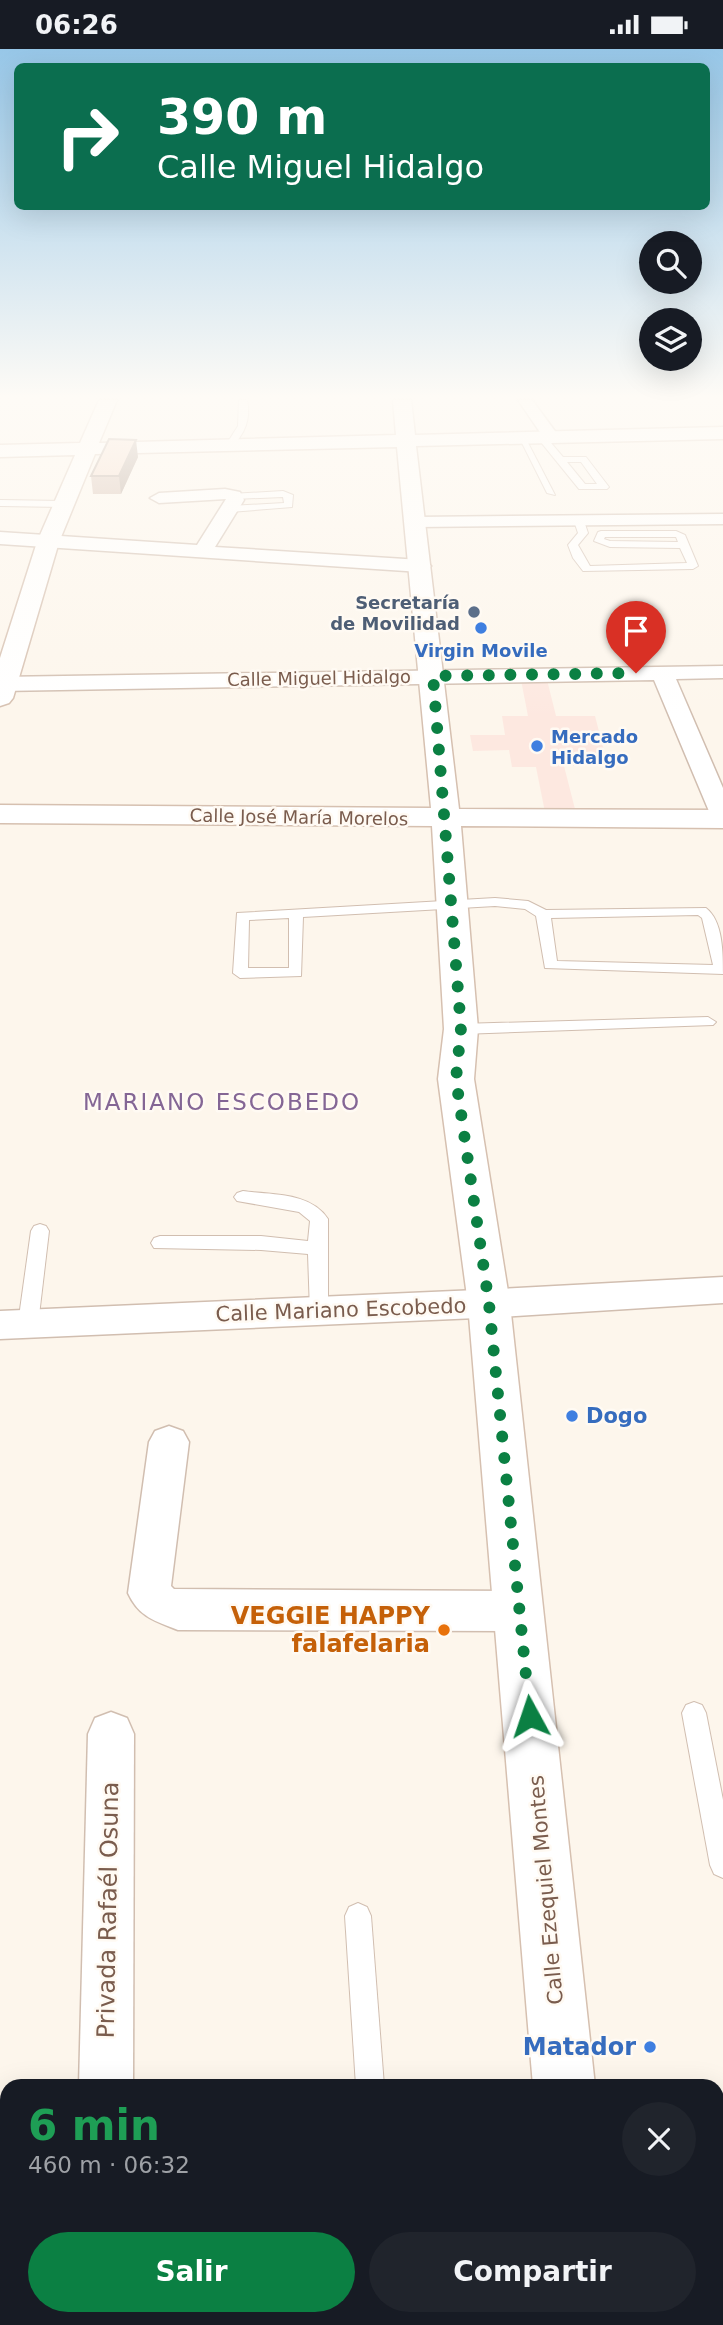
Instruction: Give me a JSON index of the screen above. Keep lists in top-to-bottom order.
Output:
{
  "streets": {
    "street": [
      "Calle Miguel Hidalgo",
      "Calle José María Morelos",
      "Calle Mariano Escobedo",
      "Calle Ezequiel Montes",
      "Privada Rafaél Osuna"
    ]
  },
  "crossings": [
    ["Calle Miguel Hidalgo", "Calle Ezequiel Montes"],
    ["Calle José María Morelos", "Calle Ezequiel Montes"],
    ["Calle Mariano Escobedo", "Calle Ezequiel Montes"]
  ],
  "districts": ["MARIANO ESCOBEDO"],
  "places": [
    "Secretaría de Movilidad",
    "Virgin Movile",
    "Mercado Hidalgo",
    "Dogo",
    "VEGGIE HAPPY falafelaria",
    "Matador"
  ],
  "page": {
    "status": "06:26",
    "turn": ["390 m", "Calle Miguel Hidalgo"],
    "heading": ["6 min", "460 m · 06:32"],
    "buttons": ["Salir", "Compartir"]
  }
}
